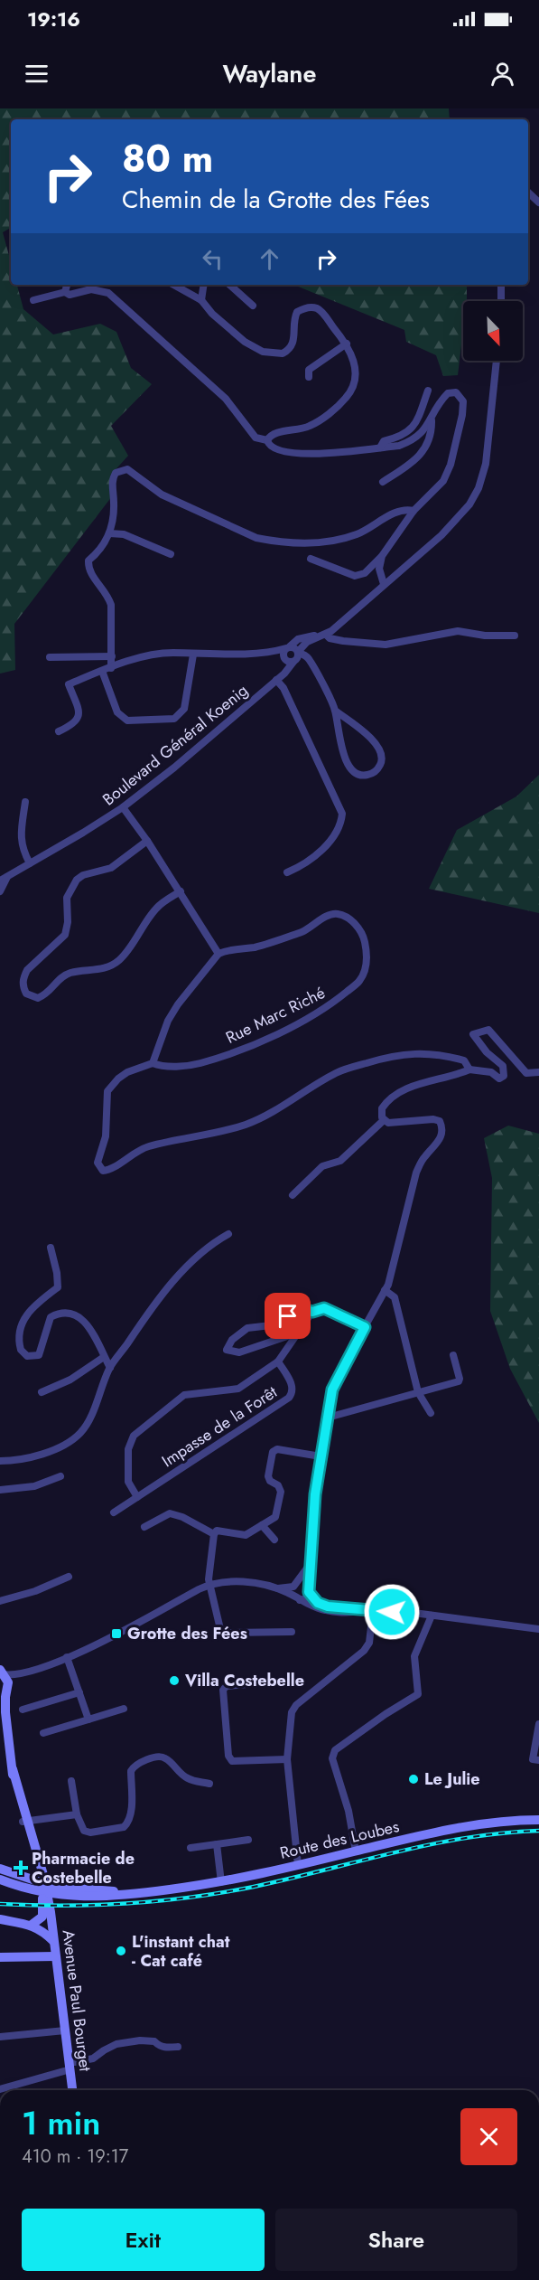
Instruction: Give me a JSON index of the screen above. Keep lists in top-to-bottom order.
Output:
{
  "streets": {
    "main road": ["Route des Loubes", "Avenue Paul Bourget"],
    "street": ["Boulevard Général Koenig", "Rue Marc Riché", "Impasse de la Forêt"]
  },
  "crossings": [
    ["Route des Loubes", "Avenue Paul Bourget"]
  ],
  "places": {
    "transit": ["Grotte des Fées"],
    "other": ["Villa Costebelle", "Le Julie", "L'instant chat - Cat café"],
    "health": ["Pharmacie de Costebelle"]
  },
  "north": "bottom right",
  "page": {
    "status": "19:16",
    "header": "Waylane",
    "turn": ["80 m", "Chemin de la Grotte des Fées"],
    "heading": ["1 min", "410 m · 19:17"],
    "buttons": ["Exit", "Share"]
  }
}
